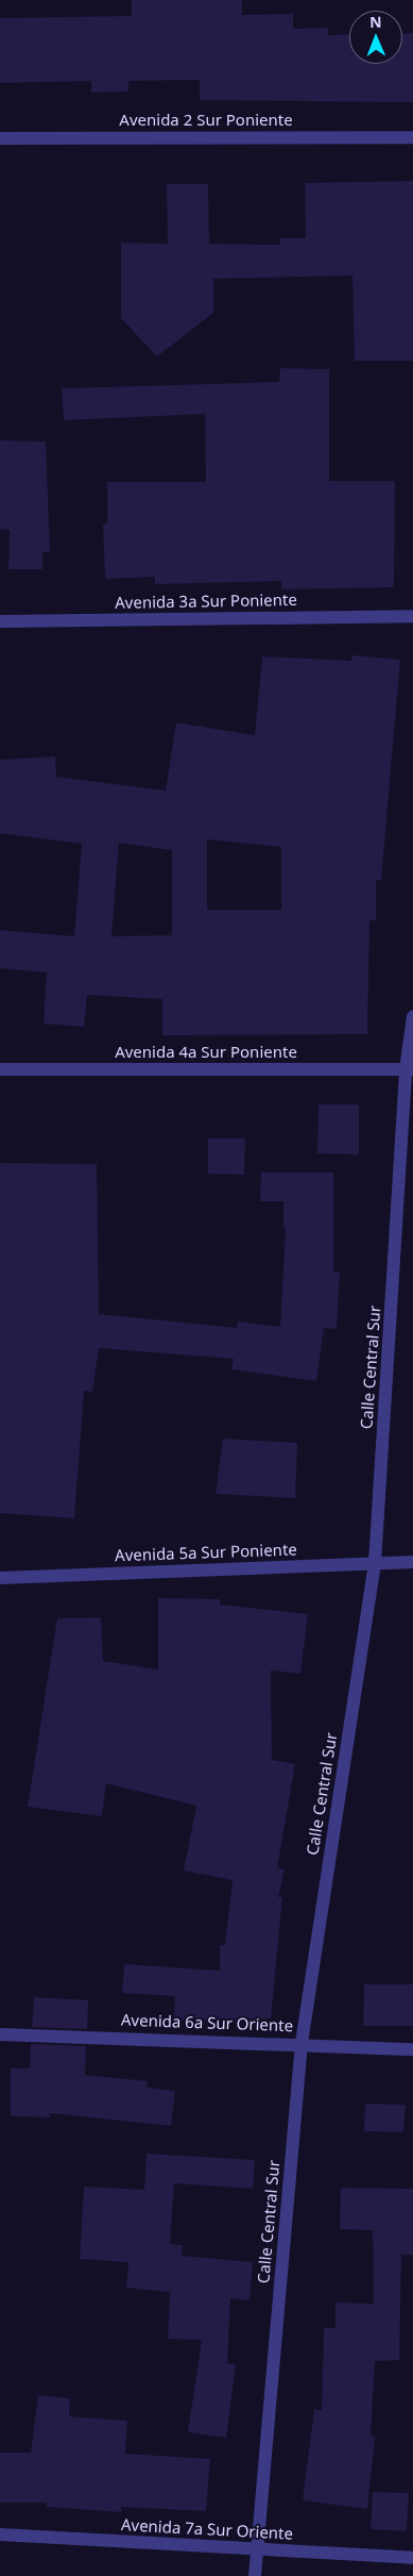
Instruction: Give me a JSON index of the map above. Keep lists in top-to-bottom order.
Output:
{
  "streets": {
    "street": [
      "Avenida 2 Sur Poniente",
      "Avenida 3a Sur Poniente",
      "Avenida 4a Sur Poniente",
      "Calle Central Sur",
      "Avenida 5a Sur Poniente",
      "Avenida 6a Sur Oriente",
      "Avenida 7a Sur Oriente"
    ]
  },
  "crossings": [
    ["Avenida 4a Sur Poniente", "Calle Central Sur"],
    ["Calle Central Sur", "Avenida 5a Sur Poniente"],
    ["Calle Central Sur", "Avenida 6a Sur Oriente"],
    ["Calle Central Sur", "Avenida 7a Sur Oriente"]
  ],
  "north": "top"
}
